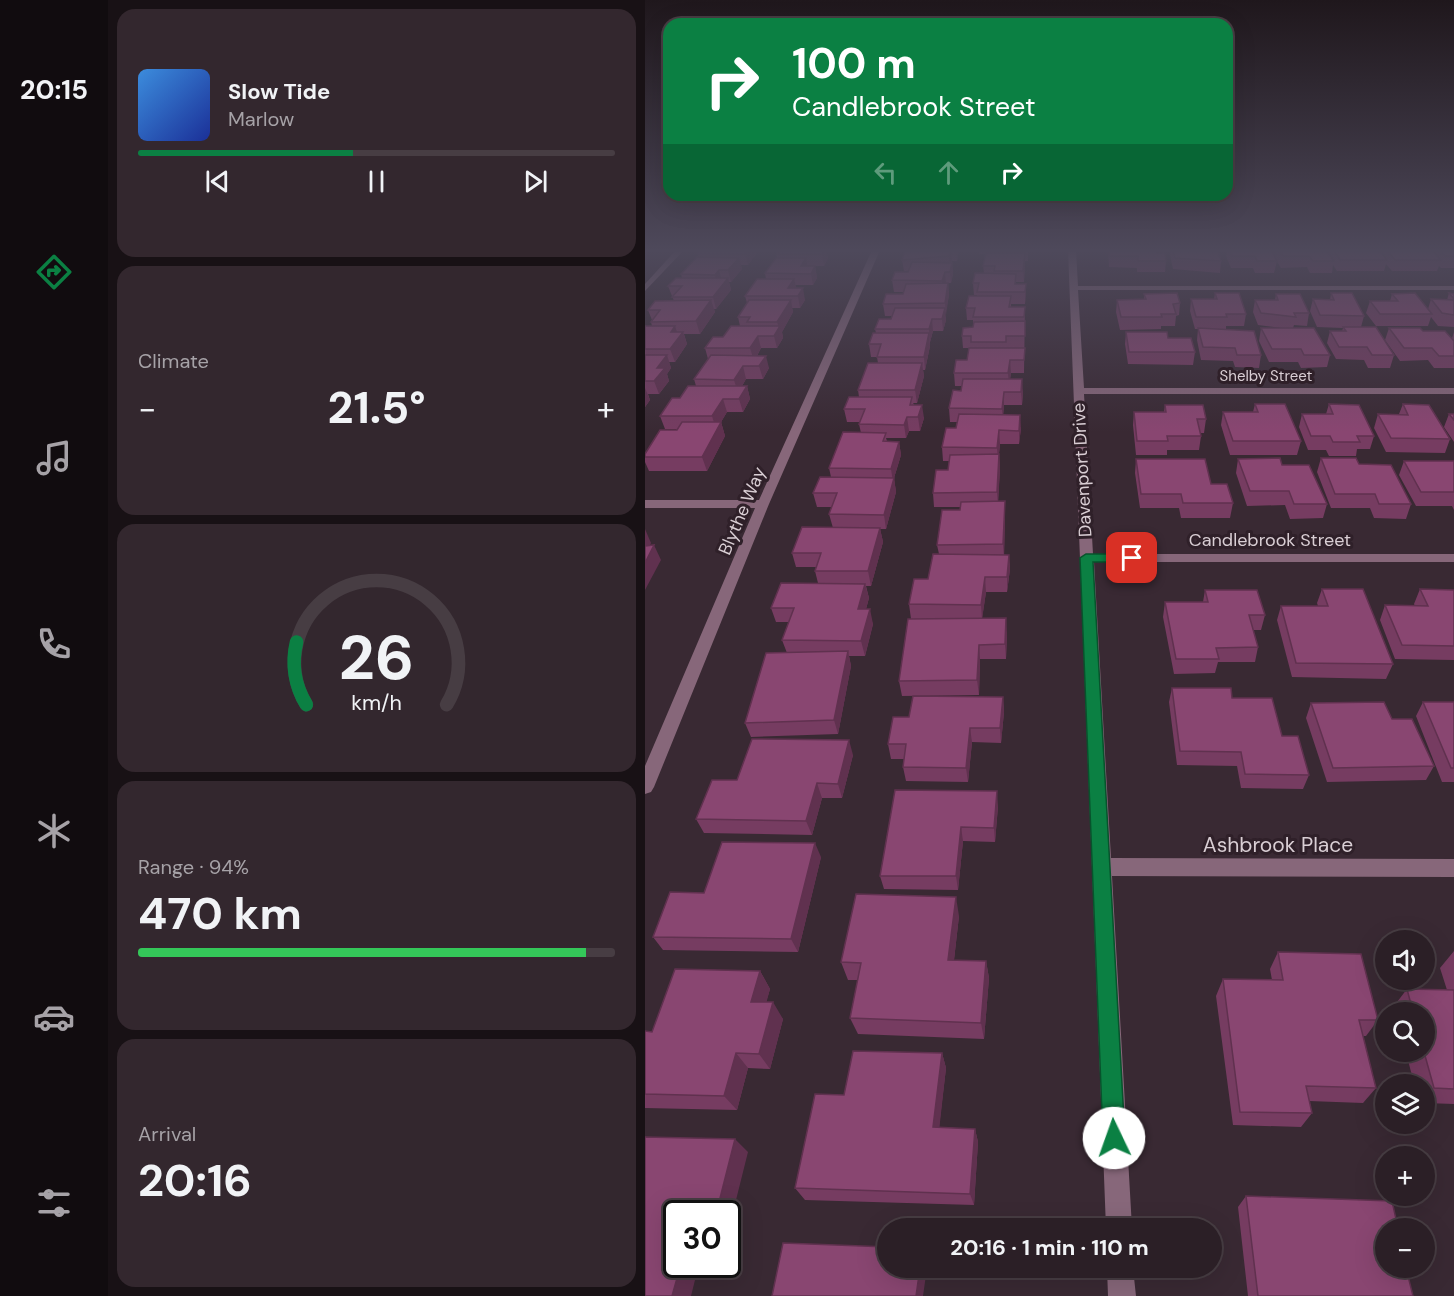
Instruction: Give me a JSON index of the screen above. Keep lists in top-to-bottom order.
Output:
{
  "streets": {
    "street": [
      "Shelby Street",
      "Davenport Drive",
      "Blythe Way",
      "Candlebrook Street",
      "Ashbrook Place"
    ]
  },
  "crossings": [
    ["Shelby Street", "Davenport Drive"],
    ["Davenport Drive", "Candlebrook Street"],
    ["Davenport Drive", "Ashbrook Place"]
  ],
  "page": {
    "tabs": "20:15",
    "turn": ["100 m", "Candlebrook Street"],
    "song": ["Slow Tide", "Marlow"],
    "tile": [
      "Climate",
      ["Range · 94%", "470 km"],
      ["Arrival", "20:16"]
    ],
    "heat": ["−", "21.5°", "+"],
    "map_buttons": ["+", "−"],
    "limit": "30",
    "trip": "20:16 · 1 min · 110 m",
    "gauge": ["26", "km/h"]
  }
}
